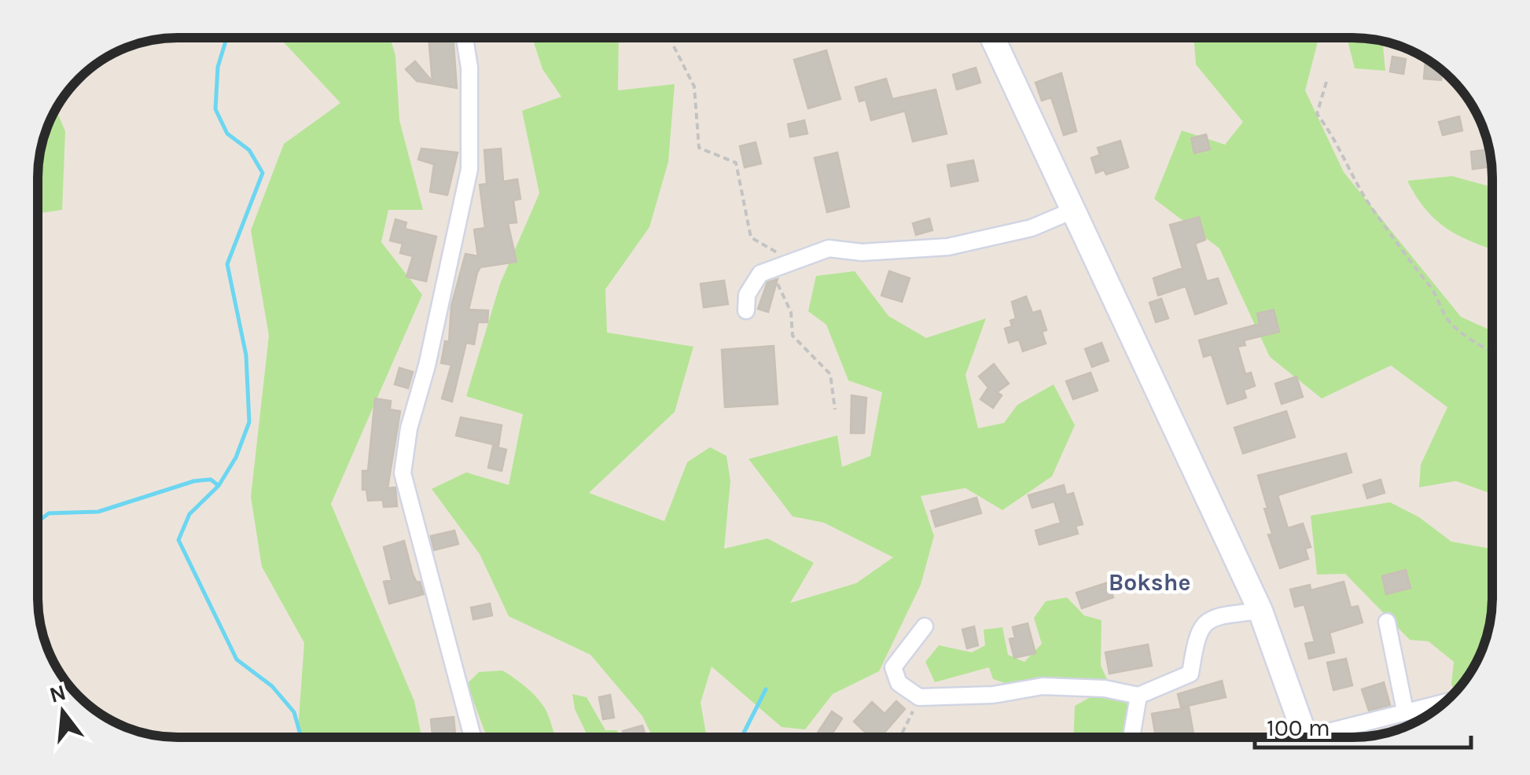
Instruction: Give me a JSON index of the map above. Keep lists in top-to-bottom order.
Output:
{
  "districts": ["Bokshe"],
  "scale_bar": "100 m",
  "north": "top"
}
